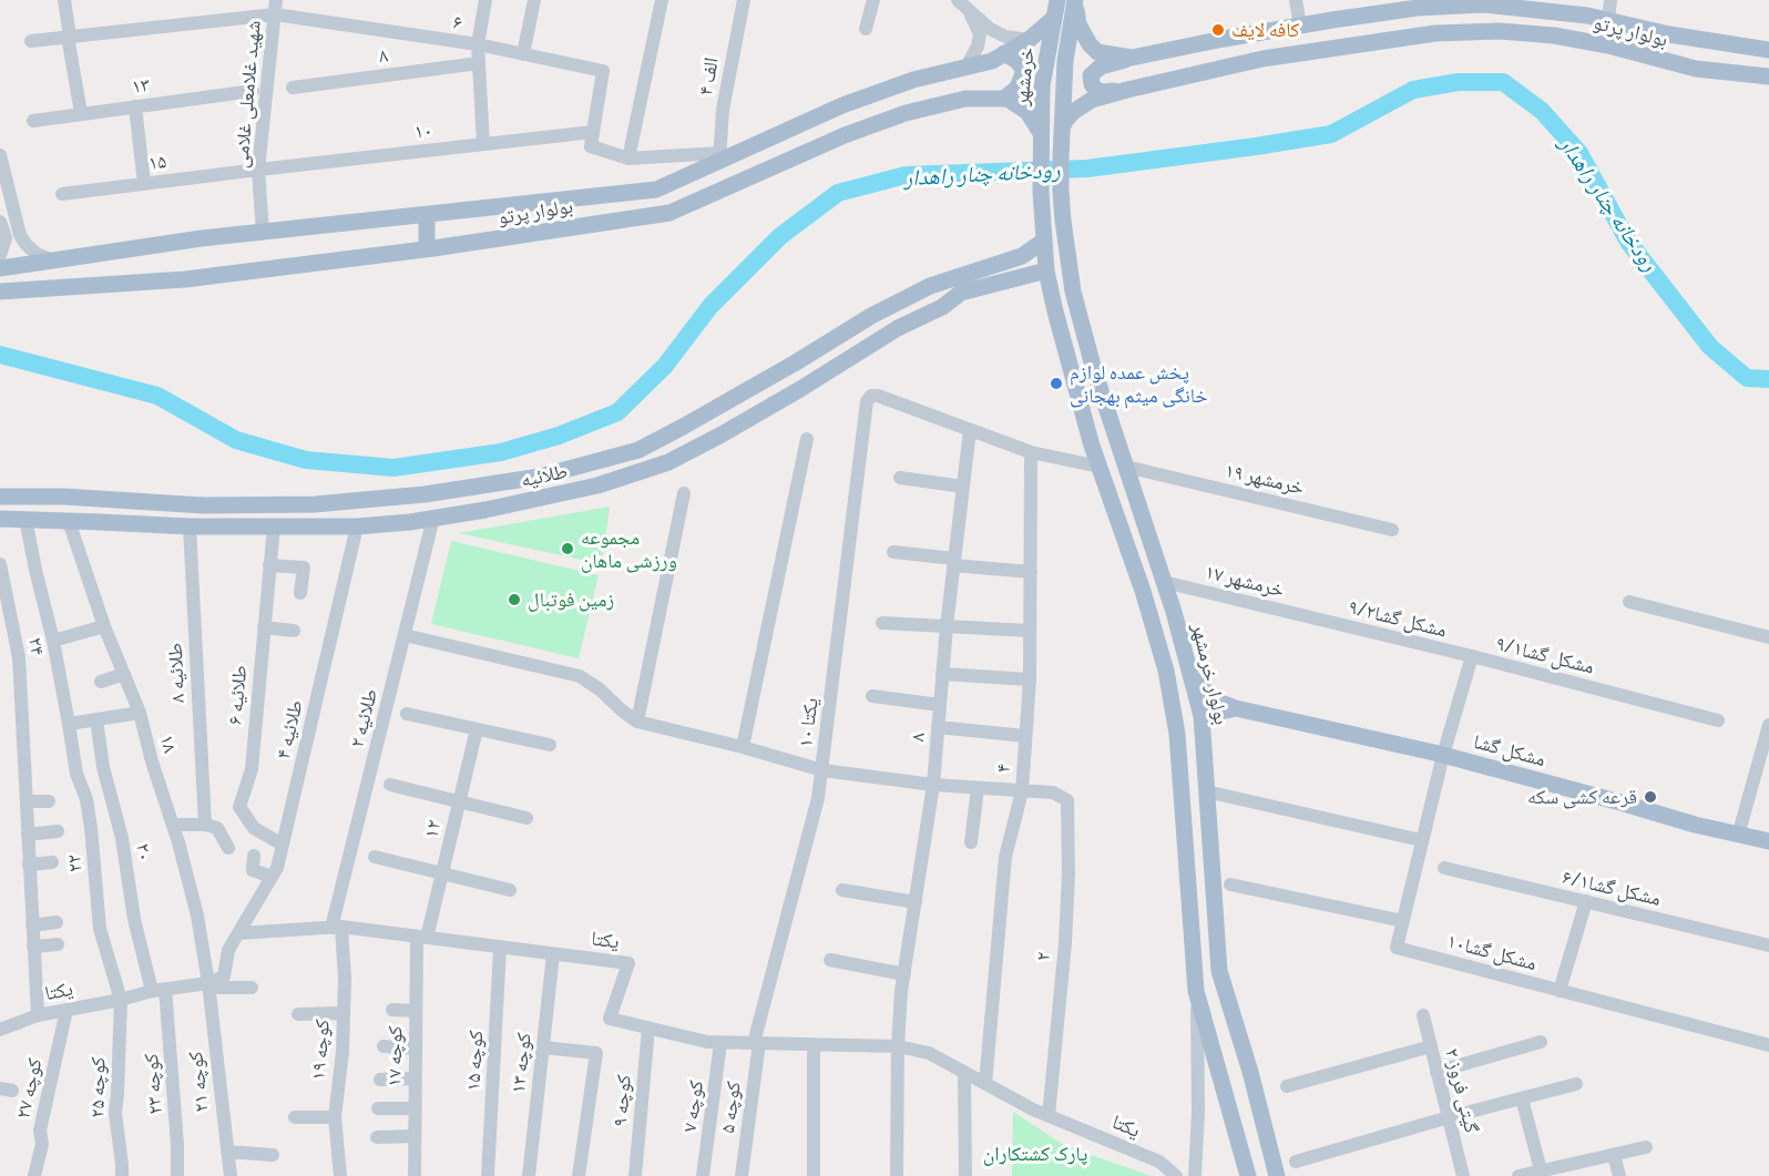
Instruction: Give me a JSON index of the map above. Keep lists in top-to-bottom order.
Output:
{
  "streets": {
    "main road": [
      "بولوار پرتو",
      "خرمشهر",
      "طلائیه",
      "بولوار خرمشهر",
      "مشکل گشا"
    ],
    "street": [
      "۶",
      "۸",
      "۴ الف",
      "۱۳",
      "شهید غلامعلی غلامی",
      "۱۰",
      "۱۵",
      "۱۹ خرمشهر",
      "۱۷ خرمشهر",
      "مشکل گشا۹/۲",
      "۲۴",
      "مشکل گشا۹/۱",
      "طلائیه ۸",
      "طلائیه ۶",
      "طلائیه ۲",
      "۱۰ یکتا",
      "طلائیه ۴",
      "۱۸",
      "۴",
      "۱۲",
      "۲۰",
      "۲۲",
      "مشکل گشا۶/۱",
      "یکتا",
      "مشکل گشا۱۰",
      "۲",
      "کوچه ۱۹",
      "کوچه ۱۷",
      "کوچه ۱۵",
      "کوچه ۱۳",
      "کوچه ۲۱",
      "کوچه ۲۳",
      "کوچه ۲۵",
      "کوچه ۲۷",
      "گیتی فروز ۲",
      "کوچه ۹",
      "کوچه ۷",
      "کوچه ۵"
    ]
  },
  "crossings": [
    ["۶", "شهید غلامعلی غلامی"],
    ["۶", "۱۰"],
    ["بولوار پرتو", "۴ الف"],
    ["بولوار پرتو", "خرمشهر"],
    ["بولوار پرتو", "شهید غلامعلی غلامی"],
    ["۸", "۱۰ یکتا"],
    ["۸", "یکتا"],
    ["خرمشهر", "طلائیه"],
    ["خرمشهر", "بولوار خرمشهر"],
    ["شهید غلامعلی غلامی", "۱۰"],
    ["شهید غلامعلی غلامی", "۱۵"],
    ["۱۰", "۱۵"],
    ["طلائیه", "طلائیه ۸"],
    ["طلائیه", "طلائیه ۶"],
    ["طلائیه", "طلائیه ۲"],
    ["طلائیه", "طلائیه ۴"],
    ["طلائیه", "۱۸"],
    ["طلائیه", "۲۲"],
    ["۱۹ خرمشهر", "بولوار خرمشهر"],
    ["۱۷ خرمشهر", "مشکل گشا۹/۲"],
    ["۱۷ خرمشهر", "بولوار خرمشهر"],
    ["مشکل گشا۹/۲", "مشکل گشا۹/۱"],
    ["مشکل گشا۹/۲", "مشکل گشا۱۰"],
    ["۲۴", "یکتا"],
    ["مشکل گشا۹/۱", "مشکل گشا۱۰"],
    ["طلائیه ۶", "طلائیه ۴"],
    ["طلائیه ۲", "یکتا"],
    ["طلائیه ۲", "کوچه ۱۹"],
    ["۱۰ یکتا", "یکتا"],
    ["۱۰ یکتا", "کوچه ۵"],
    ["طلائیه ۴", "یکتا"],
    ["۱۸", "یکتا"],
    ["۱۸", "کوچه ۲۱"],
    ["مشکل گشا", "مشکل گشا۱۰"],
    ["۴", "یکتا"],
    ["۴", "۲"],
    ["۱۲", "یکتا"],
    ["۱۲", "کوچه ۱۷"],
    ["۲۰", "یکتا"],
    ["۲۰", "کوچه ۲۳"],
    ["۲۲", "یکتا"],
    ["۲۲", "کوچه ۲۵"],
    ["یکتا", "۲"],
    ["یکتا", "کوچه ۱۹"],
    ["یکتا", "کوچه ۱۷"],
    ["یکتا", "کوچه ۱۵"],
    ["یکتا", "کوچه ۱۳"],
    ["یکتا", "کوچه ۲۱"],
    ["یکتا", "کوچه ۲۳"],
    ["یکتا", "کوچه ۲۵"],
    ["یکتا", "کوچه ۲۷"],
    ["یکتا", "کوچه ۹"],
    ["یکتا", "کوچه ۷"],
    ["یکتا", "کوچه ۵"]
  ],
  "water": ["رودخانه چنار راهدار"],
  "parks": ["پارک کشتکاران"],
  "places": [
    "کافه لایف",
    "پخش عمده لوازم خانگی میثم بهجانی",
    "مجموعه ورزشی ماهان",
    "زمین فوتبال",
    "قرعه کشی سکه"
  ]
}
